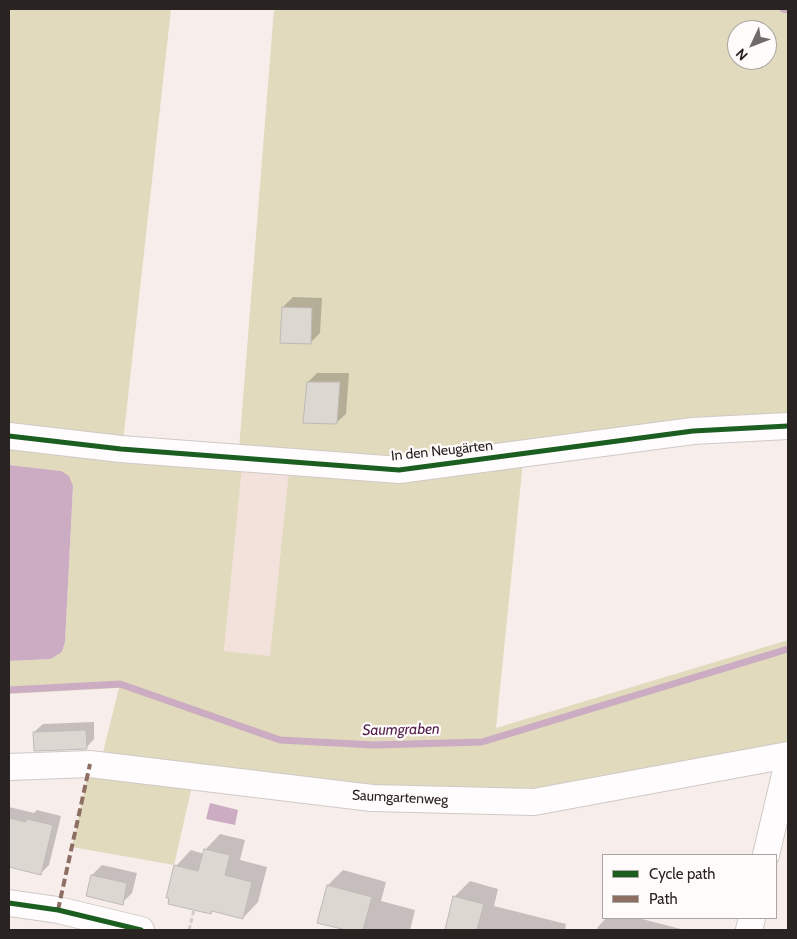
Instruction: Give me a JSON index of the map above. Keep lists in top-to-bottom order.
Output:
{
  "streets": {
    "street": ["In den Neugärten", "Saumgartenweg"]
  },
  "water": ["Saumgraben"],
  "legend": ["Cycle path", "Path"],
  "north": "bottom left"
}
